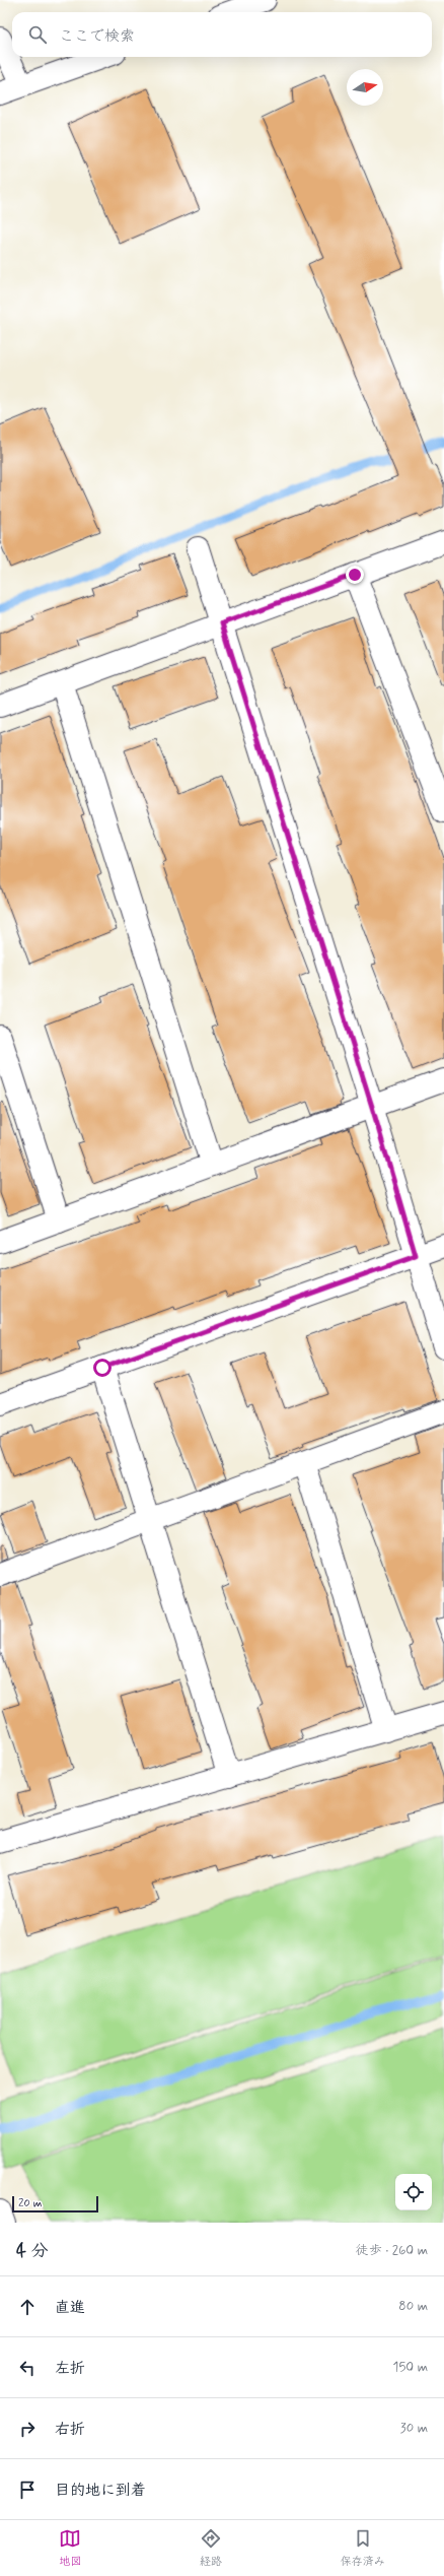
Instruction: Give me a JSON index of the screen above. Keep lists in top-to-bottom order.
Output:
{
  "scale_bar": "20 m",
  "north": "right",
  "page": {
    "search": "ここで検索",
    "scale": "20 m",
    "heading": ["4 分", "徒歩 · 260 m"],
    "list": [
      ["直進", "80 m"],
      ["左折", "150 m"],
      ["右折", "30 m"],
      "目的地に到着"
    ],
    "nav": ["地図", "経路", "保存済み"]
  }
}
